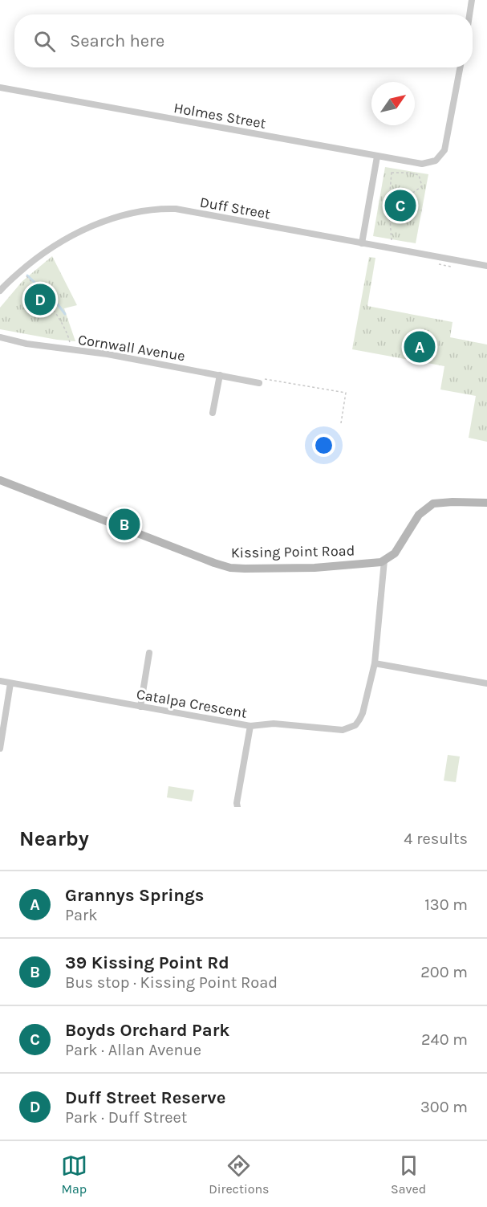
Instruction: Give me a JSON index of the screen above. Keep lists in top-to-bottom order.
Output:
{
  "streets": {
    "main road": ["Kissing Point Road"],
    "street": [
      "Holmes Street",
      "Duff Street",
      "Cornwall Avenue",
      "Catalpa Crescent"
    ]
  },
  "crossings": [
    ["Kissing Point Road", "Catalpa Crescent"]
  ],
  "north": "top right",
  "page": {
    "search": "Search here",
    "pins": [
      "C",
      "D",
      "A",
      "B"
    ],
    "heading": ["Nearby", "4 results"],
    "list": [
      {
        "mark": "A",
        "name": "Grannys Springs",
        "note": "Park",
        "value": "130 m"
      },
      {
        "mark": "B",
        "name": "39 Kissing Point Rd",
        "note": "Bus stop · Kissing Point Road",
        "value": "200 m"
      },
      {
        "mark": "C",
        "name": "Boyds Orchard Park",
        "note": "Park · Allan Avenue",
        "value": "240 m"
      },
      {
        "mark": "D",
        "name": "Duff Street Reserve",
        "note": "Park · Duff Street",
        "value": "300 m"
      }
    ],
    "nav": ["Map", "Directions", "Saved"]
  }
}
